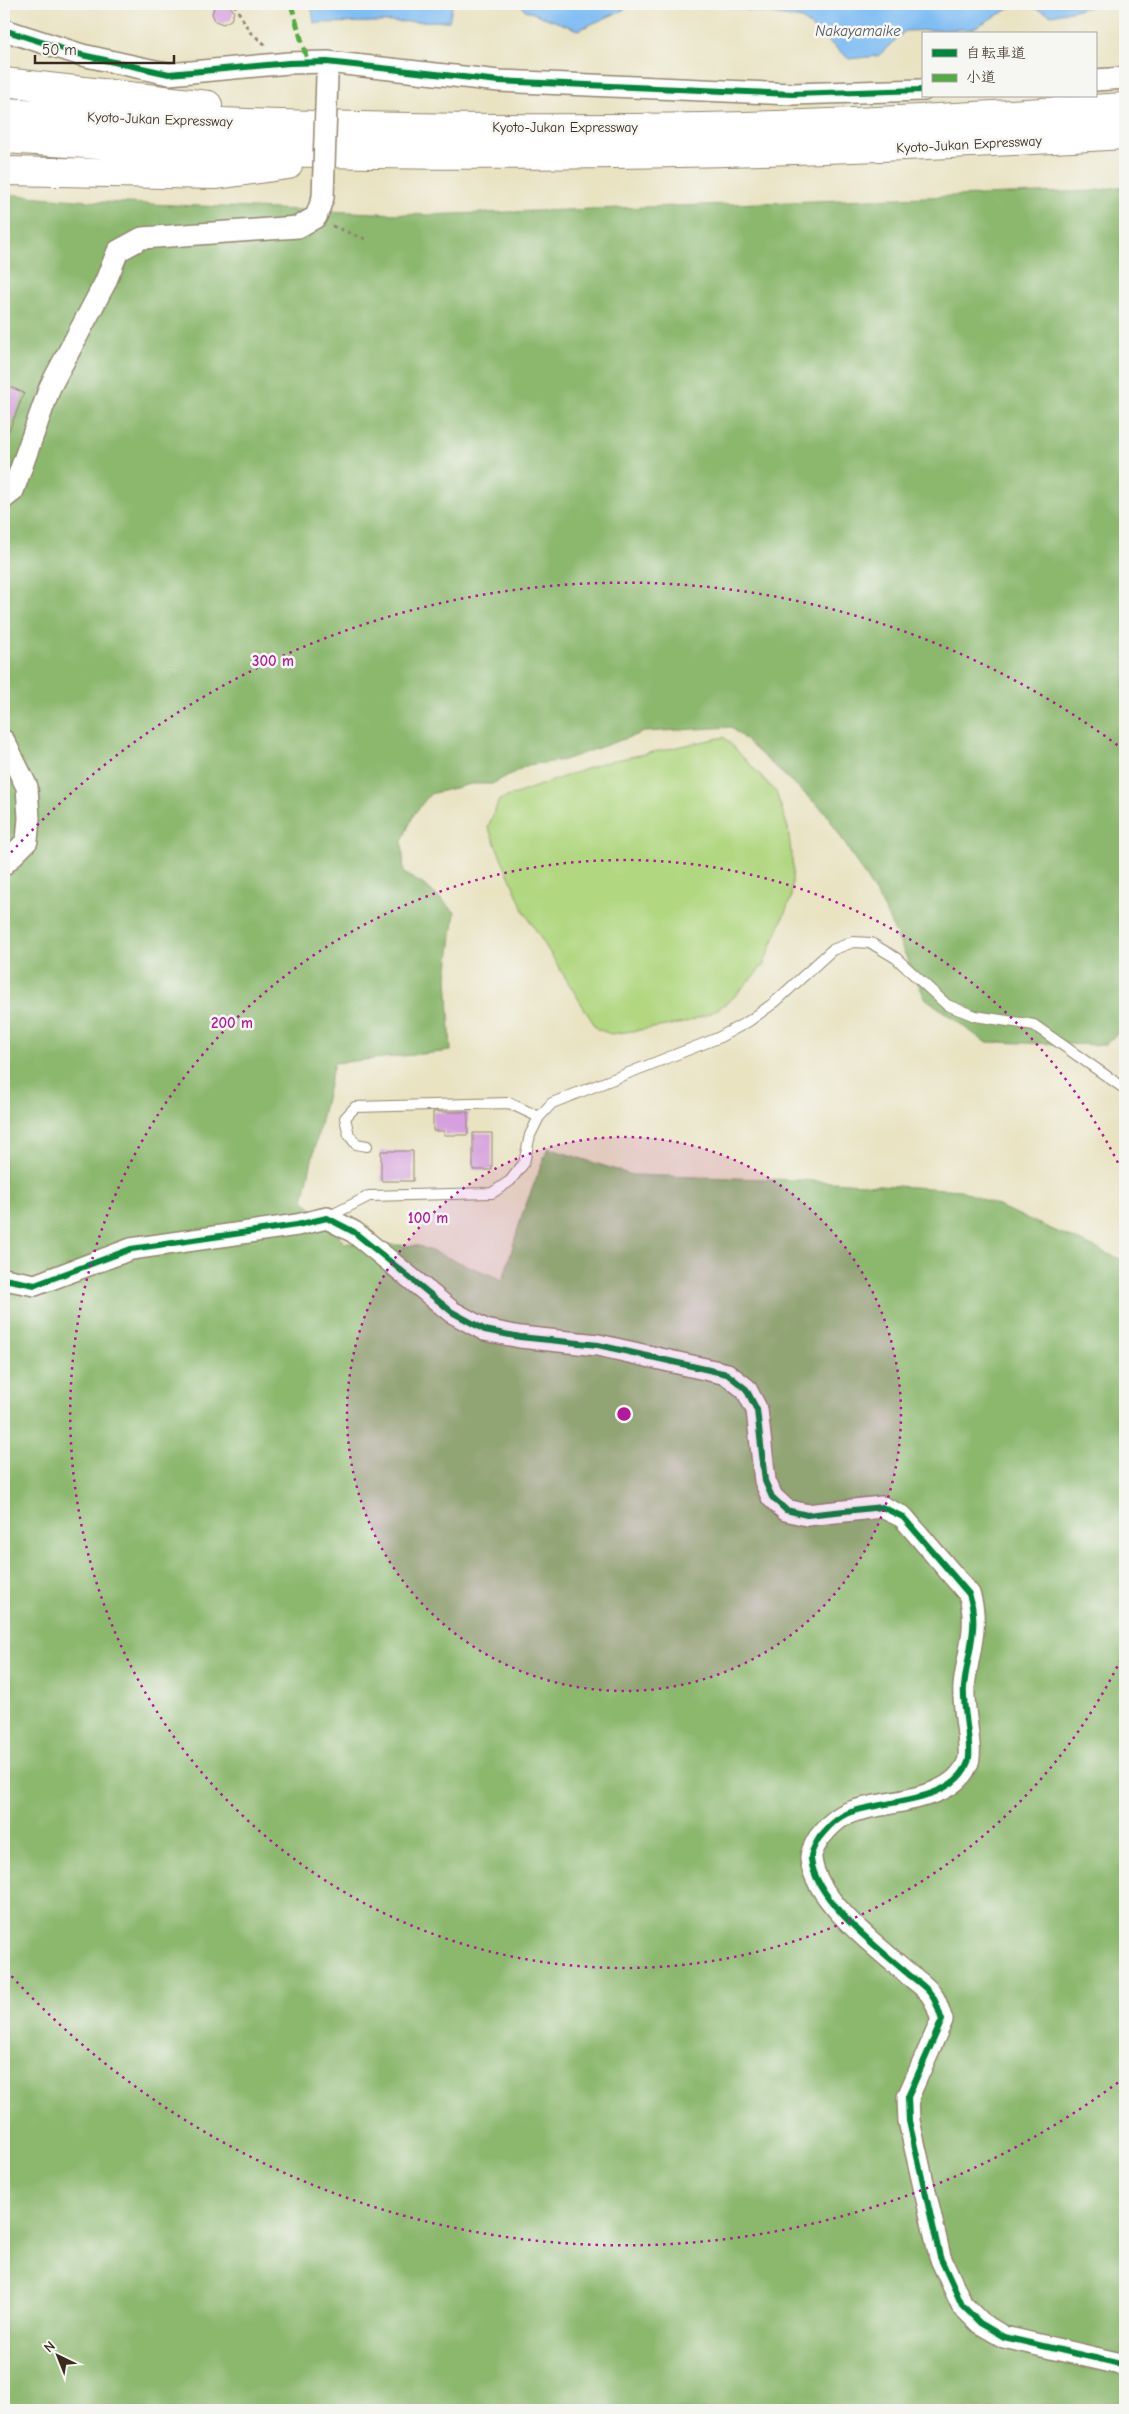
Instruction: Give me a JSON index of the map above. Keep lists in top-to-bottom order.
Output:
{
  "streets": {
    "highway": ["Kyoto-Jukan Expressway"]
  },
  "water": ["Nakayamaike"],
  "legend": ["自転車道", "小道"],
  "scale_bar": "50 m",
  "north": "top left",
  "rings": ["300 m", "200 m", "100 m"]
}
